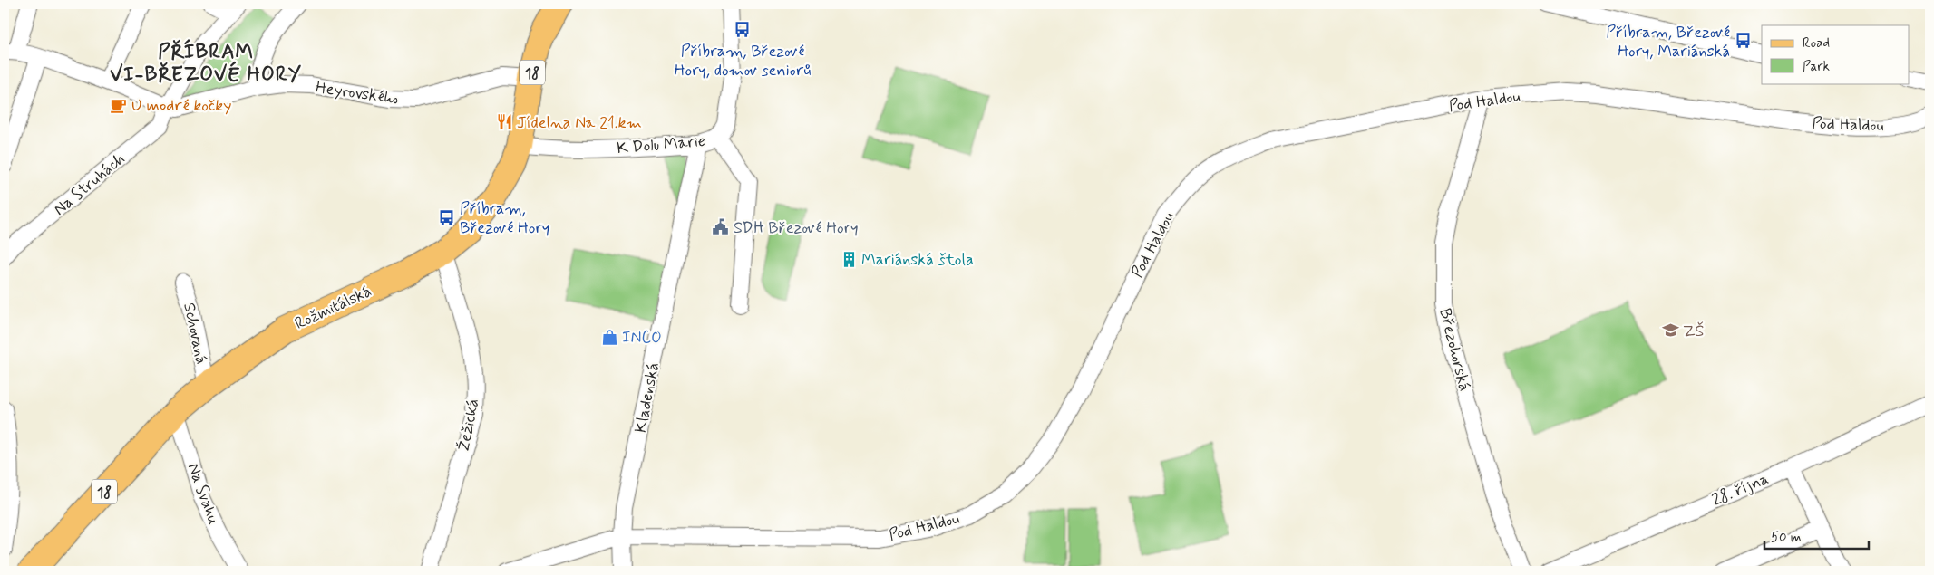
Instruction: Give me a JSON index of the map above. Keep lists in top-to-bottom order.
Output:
{
  "streets": {
    "main road": ["18", "Rožmitálská"],
    "street": [
      "Heyrovského",
      "Pod Haldou",
      "K Dolu Marie",
      "Na Struhách",
      "Schovaná",
      "Březohorská",
      "Kladenská",
      "Žežická",
      "28. října",
      "Na Svahu"
    ]
  },
  "crossings": [
    ["Heyrovského", "Na Struhách"],
    ["Heyrovského", "Rožmitálská"],
    ["Pod Haldou", "Březohorská"],
    ["Pod Haldou", "Kladenská"],
    ["K Dolu Marie", "Rožmitálská"],
    ["K Dolu Marie", "Kladenská"],
    ["Rožmitálská", "Schovaná"],
    ["Rožmitálská", "Žežická"],
    ["Rožmitálská", "Na Svahu"]
  ],
  "districts": ["PŘÍBRAM VI-BŘEZOVÉ HORY"],
  "places": {
    "bus stop": ["Příbram, Březové Hory, domov seniorů", "Příbram, Březové Hory, Mariánská", "Příbram, Březové Hory"],
    "cafe": ["U modré kočky"],
    "restaurant": ["Jídelna Na 21.km"],
    "public building": ["SDH Březové Hory"],
    "building": ["Mariánská štola"],
    "school or university": ["ZŠ"],
    "shop": ["INCO"]
  },
  "legend": ["Road", "Park"],
  "scale_bar": "50 m"
}
